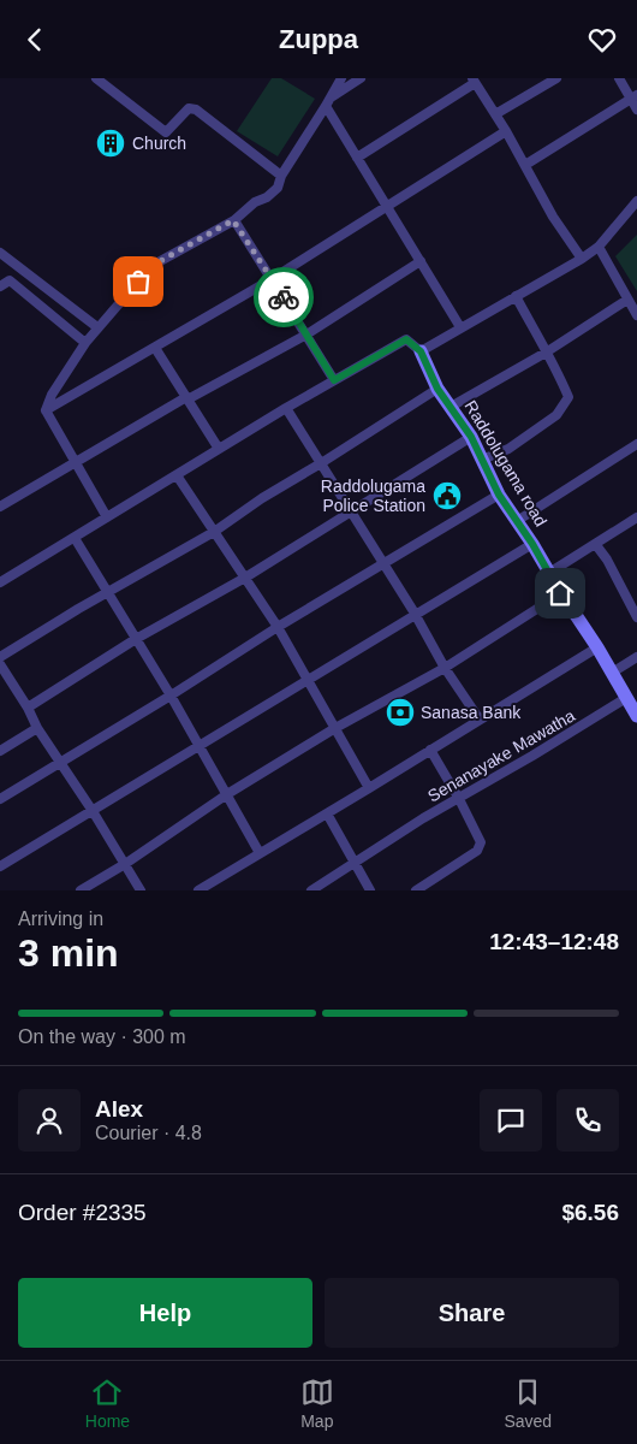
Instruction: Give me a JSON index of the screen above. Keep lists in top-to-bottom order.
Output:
{
  "streets": {
    "street": ["Raddolugama road", "Senanayake Mawatha"]
  },
  "crossings": [
    ["Raddolugama road", "Senanayake Mawatha"]
  ],
  "places": {
    "building": ["Church"],
    "public building": ["Raddolugama Police Station"],
    "bank": ["Sanasa Bank"]
  },
  "page": {
    "header": "Zuppa",
    "heading": ["3 min", "Arriving in", "12:43–12:48"],
    "panel": [
      "Alex",
      "Courier · 4.8",
      "Order #2335",
      "$6.56"
    ],
    "bar": "On the way · 300 m",
    "buttons": ["Help", "Share"],
    "tabs": ["Home", "Map", "Saved"]
  }
}
